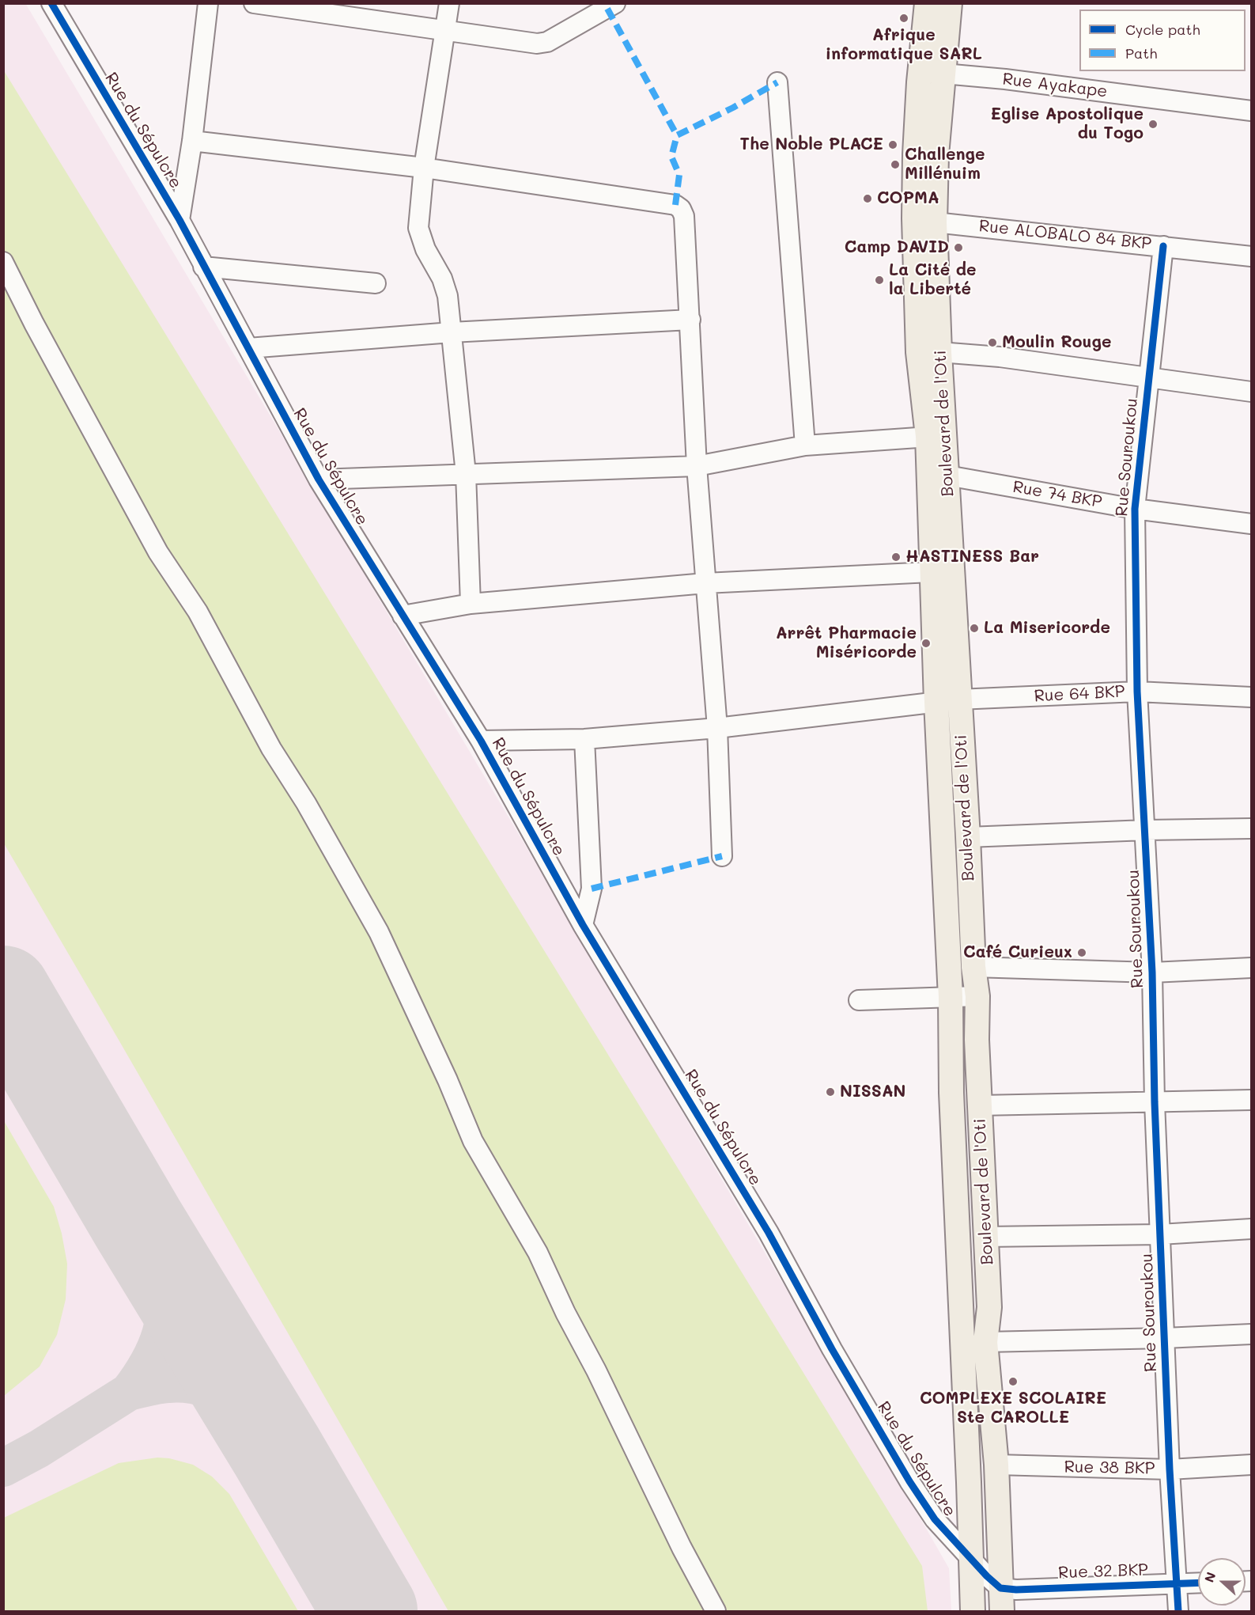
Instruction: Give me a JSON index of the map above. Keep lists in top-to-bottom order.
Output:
{
  "streets": {
    "main road": ["Boulevard de l'Oti"],
    "street": [
      "Rue Ayakape",
      "Rue du Sépulcre",
      "Rue ALOBALO 84 BKP",
      "Rue Souroukou",
      "Rue 74 BKP",
      "Rue 64 BKP",
      "Rue 38 BKP",
      "Rue 32 BKP"
    ]
  },
  "crossings": [
    ["Rue Ayakape", "Boulevard de l'Oti"],
    ["Rue du Sépulcre", "Boulevard de l'Oti"],
    ["Rue du Sépulcre", "Rue 64 BKP"],
    ["Rue du Sépulcre", "Rue 32 BKP"],
    ["Rue ALOBALO 84 BKP", "Boulevard de l'Oti"],
    ["Rue ALOBALO 84 BKP", "Rue Souroukou"],
    ["Boulevard de l'Oti", "Rue 74 BKP"],
    ["Boulevard de l'Oti", "Rue 64 BKP"],
    ["Boulevard de l'Oti", "Rue 38 BKP"],
    ["Boulevard de l'Oti", "Rue 32 BKP"],
    ["Rue Souroukou", "Rue 74 BKP"],
    ["Rue Souroukou", "Rue 64 BKP"],
    ["Rue Souroukou", "Rue 38 BKP"],
    ["Rue Souroukou", "Rue 32 BKP"]
  ],
  "places": [
    "Afrique informatique SARL",
    "Eglise Apostolique du Togo",
    "The Noble PLACE",
    "Challenge Millénuim",
    "COPMA",
    "Camp DAVID",
    "La Cité de la Liberté",
    "Moulin Rouge",
    "HASTINESS Bar",
    "La Misericorde",
    "Arrêt Pharmacie Miséricorde",
    "Café Curieux",
    "NISSAN",
    "COMPLEXE SCOLAIRE Ste CAROLLE"
  ],
  "legend": ["Cycle path", "Path"],
  "north": "left"
}
